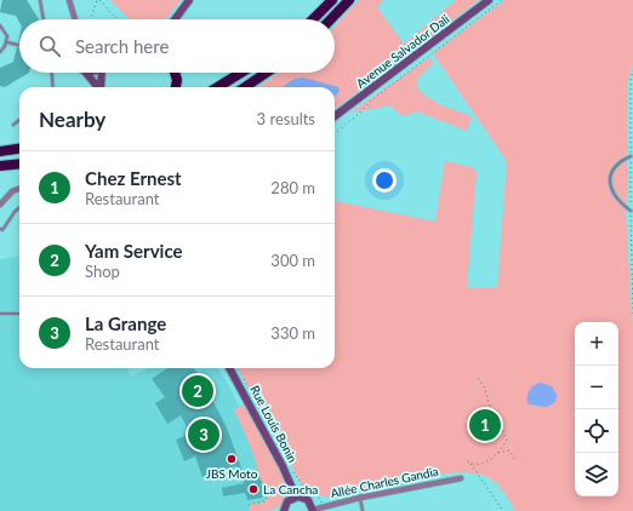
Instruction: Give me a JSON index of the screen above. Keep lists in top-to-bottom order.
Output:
{
  "streets": {
    "street": ["Avenue Salvador Dali", "Rue Louis Bonin", "Allée Charles Gandia"]
  },
  "places": ["JBS Moto", "La Cancha"],
  "page": {
    "search": "Search here",
    "heading": ["Nearby", "3 results"],
    "list": [
      {
        "mark": "1",
        "name": "Chez Ernest",
        "note": "Restaurant",
        "value": "280 m"
      },
      {
        "mark": "2",
        "name": "Yam Service",
        "note": "Shop",
        "value": "300 m"
      },
      {
        "mark": "3",
        "name": "La Grange",
        "note": "Restaurant",
        "value": "330 m"
      }
    ],
    "map_buttons": ["+", "−"],
    "pins": ["2", "1", "3"]
  }
}
